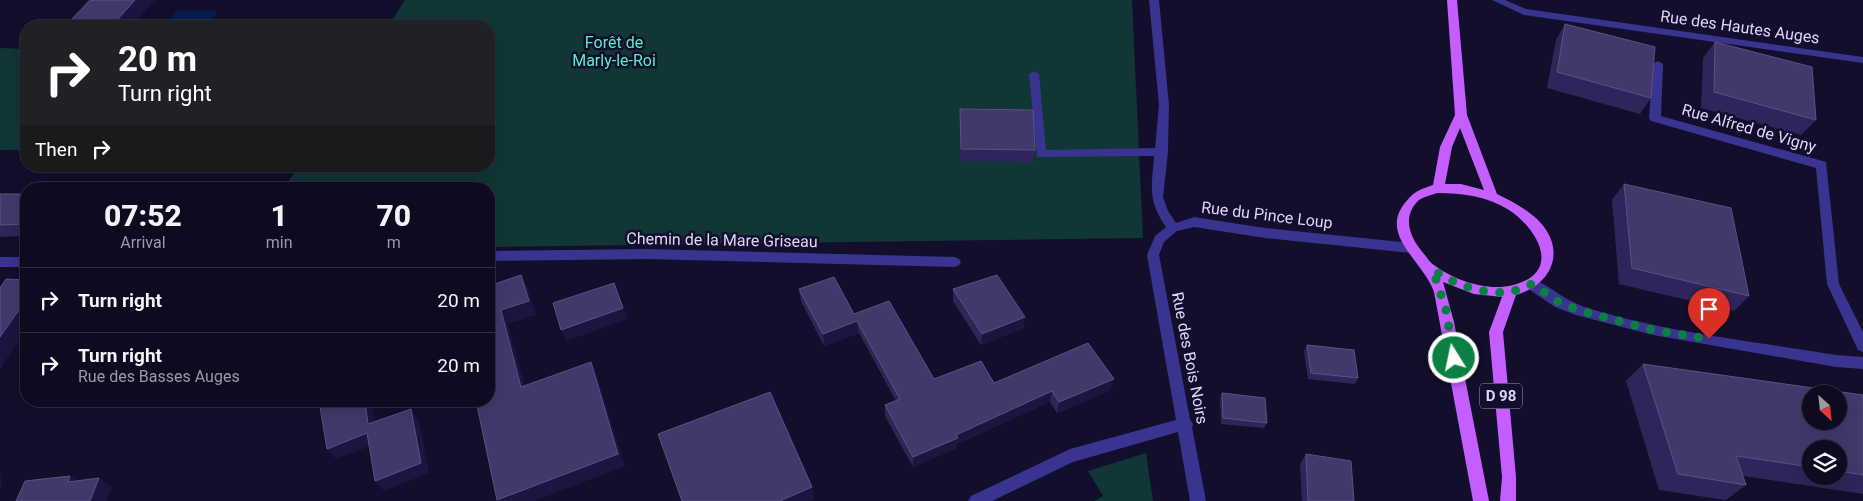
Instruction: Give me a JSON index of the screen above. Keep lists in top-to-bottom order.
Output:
{
  "streets": {
    "main road": ["D 98"],
    "street": [
      "Rue des Hautes Auges",
      "Rue Alfred de Vigny",
      "Rue du Pince Loup",
      "Chemin de la Mare Griseau",
      "Rue des Bois Noirs"
    ]
  },
  "crossings": [
    ["Rue du Pince Loup", "Rue des Bois Noirs"],
    ["Rue du Pince Loup", "D 98"]
  ],
  "parks": ["Forêt de Marly-le-Roi"],
  "north": "bottom right",
  "page": {
    "turn": ["20 m", "Turn right"],
    "then": "Then",
    "eta": [
      "07:52",
      "Arrival",
      "1",
      "min",
      "70",
      "m"
    ],
    "list": [
      {
        "name": "Turn right",
        "value": "20 m"
      },
      {
        "name": "Turn right",
        "note": "Rue des Basses Auges",
        "value": "20 m"
      }
    ]
  }
}
